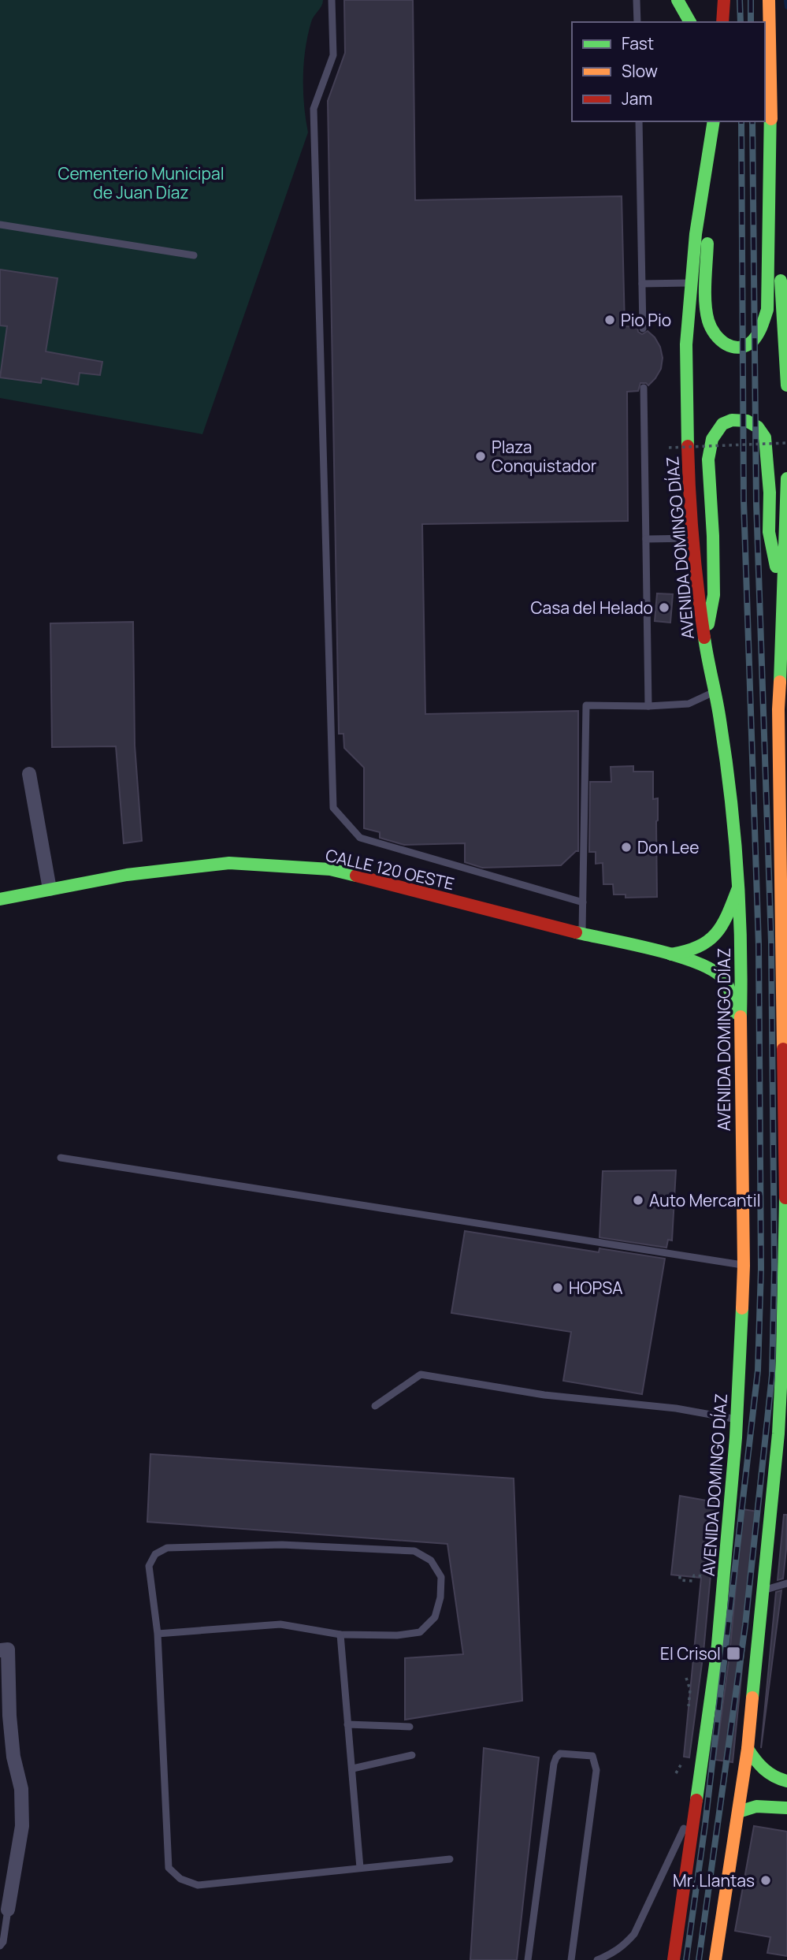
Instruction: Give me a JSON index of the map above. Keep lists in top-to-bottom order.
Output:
{
  "streets": {
    "main road": ["AVENIDA DOMINGO DÍAZ", "CALLE 120 OESTE"]
  },
  "crossings": [
    ["AVENIDA DOMINGO DÍAZ", "CALLE 120 OESTE"]
  ],
  "parks": ["Cementerio Municipal de Juan Díaz"],
  "places": {
    "other": [
      "Pio Pio",
      "Plaza Conquistador",
      "Casa del Helado",
      "Don Lee",
      "Auto Mercantil",
      "HOPSA",
      "Mr. Llantas"
    ],
    "transit": ["El Crisol"]
  },
  "legend": ["Fast", "Slow", "Jam"]
}
